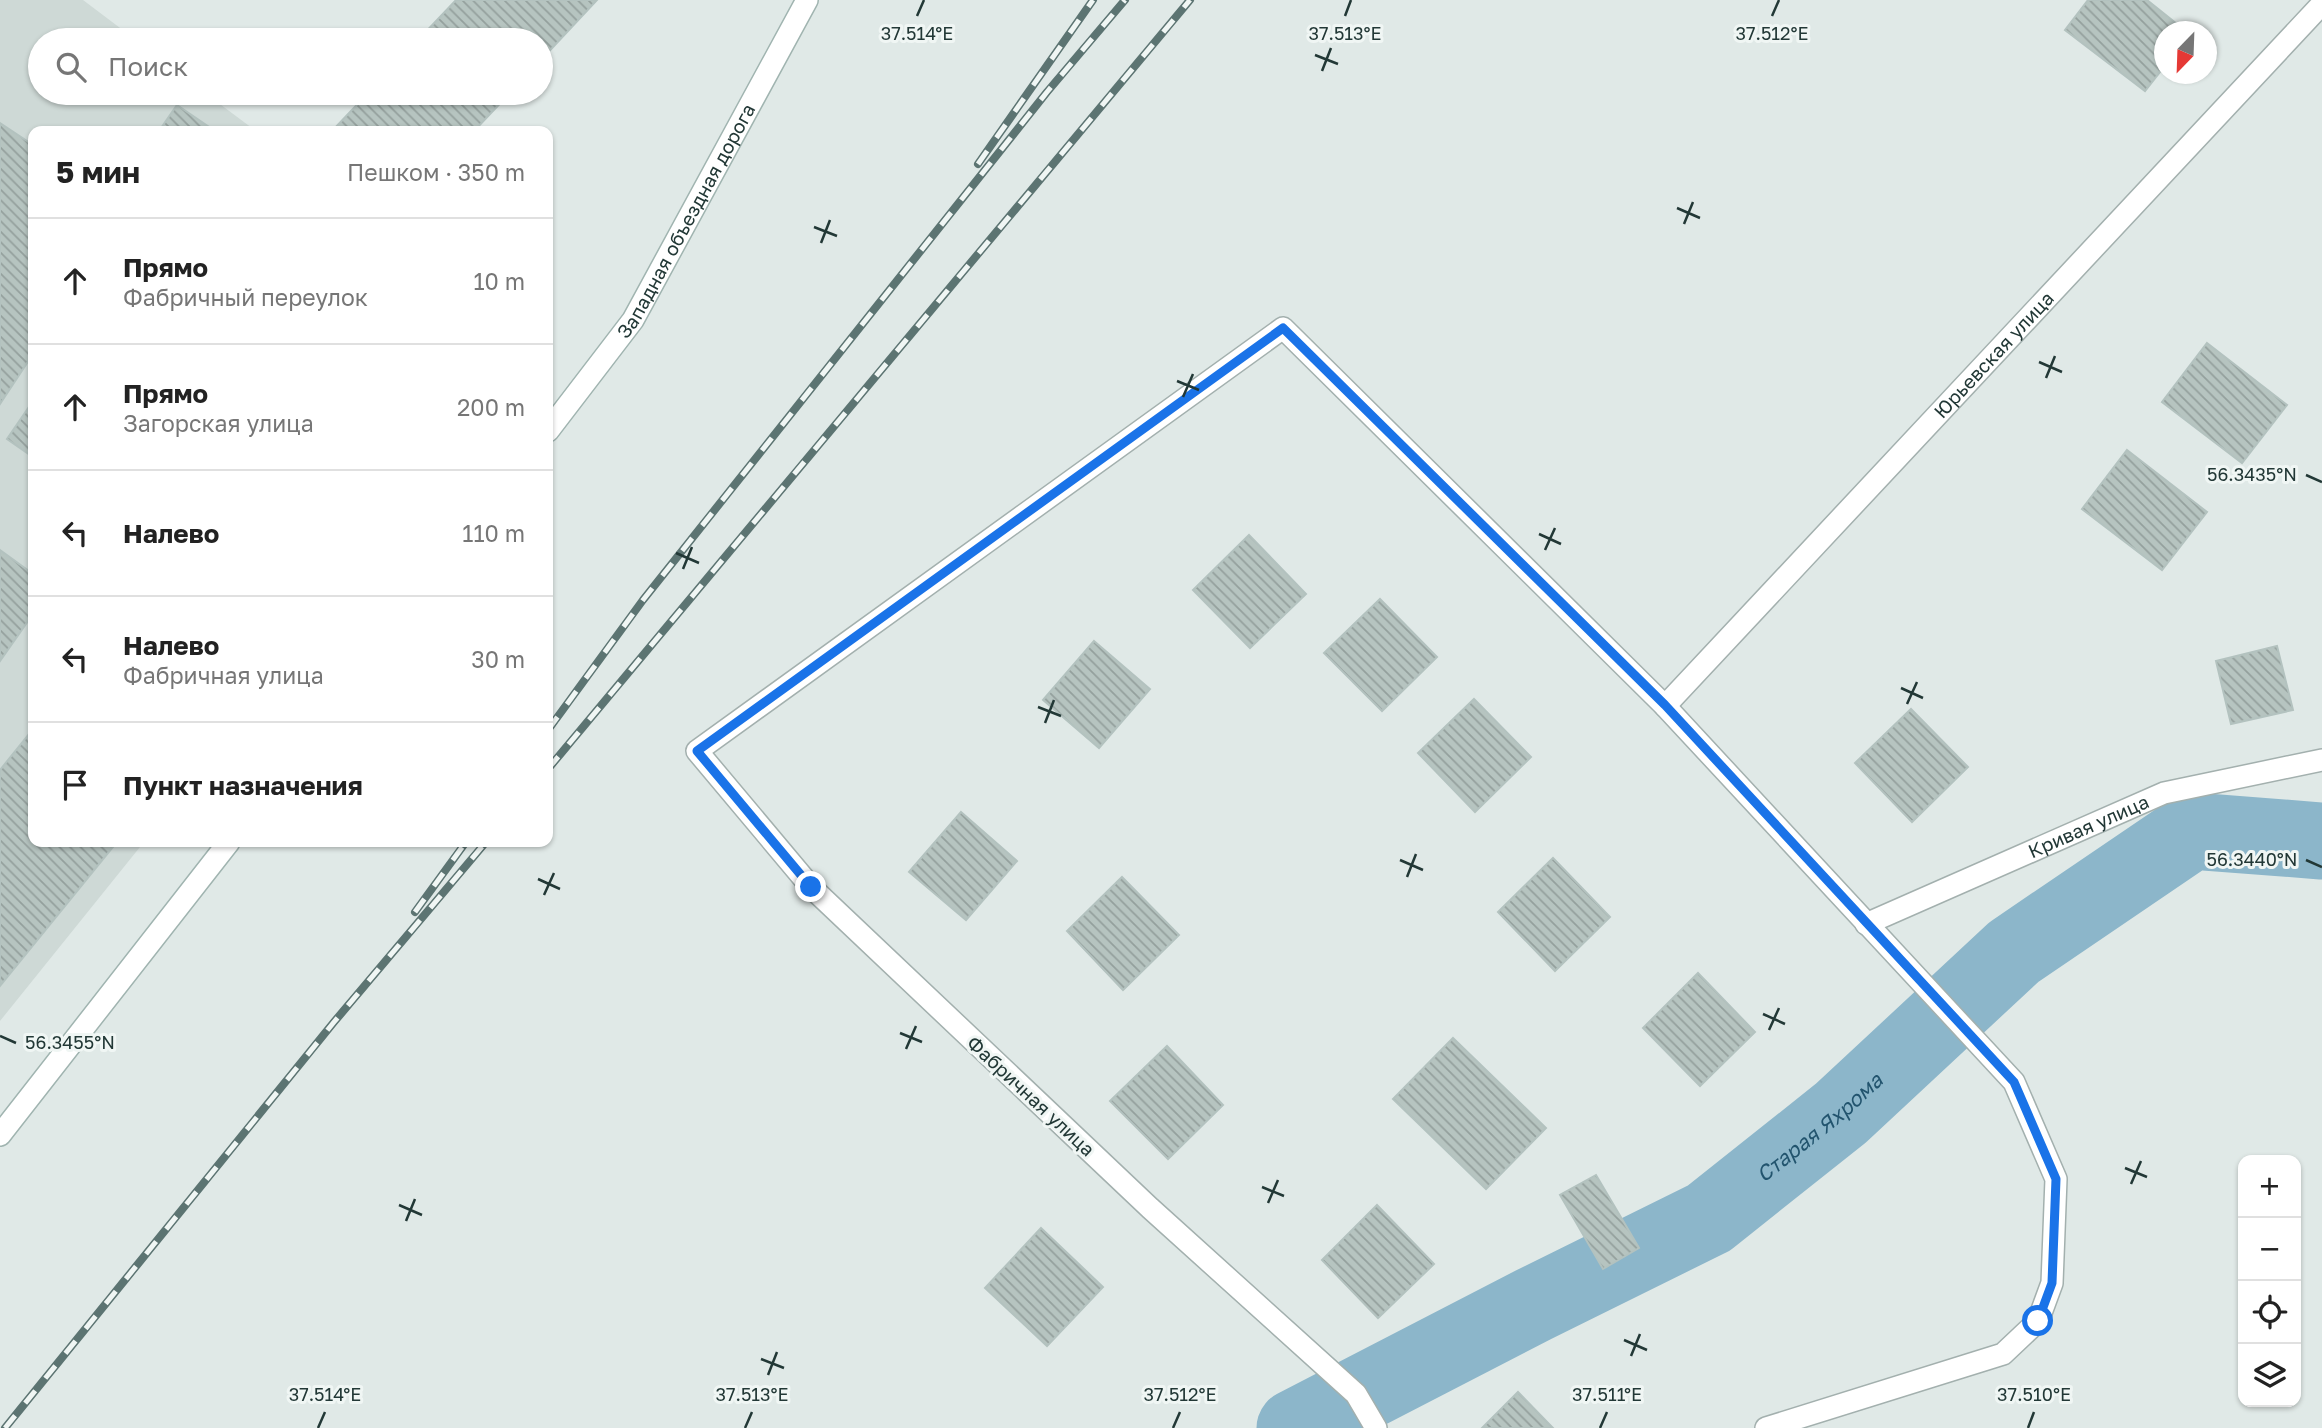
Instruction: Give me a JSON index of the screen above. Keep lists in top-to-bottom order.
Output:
{
  "streets": {
    "street": [
      "Западная объездная дорога",
      "Юрьевская улица",
      "Кривая улица",
      "Фабричная улица"
    ]
  },
  "crossings": [
    ["Юрьевская улица", "Фабричная улица"]
  ],
  "water": ["Старая Яхрома"],
  "north": "bottom left",
  "page": {
    "search": "Поиск",
    "heading": ["5 мин", "Пешком · 350 m"],
    "list": [
      ["Прямо", "Фабричный переулок", "10 m"],
      ["Прямо", "Загорская улица", "200 m"],
      ["Налево", "110 m"],
      ["Налево", "Фабричная улица", "30 m"],
      "Пункт назначения"
    ],
    "map_buttons": ["+", "−"]
  },
  "coordinates": [
    "37.514°E",
    "37.513°E",
    "37.512°E",
    "56.3435°N",
    "56.3440°N",
    "56.3455°N",
    "37.511°E",
    "37.510°E"
  ]
}
